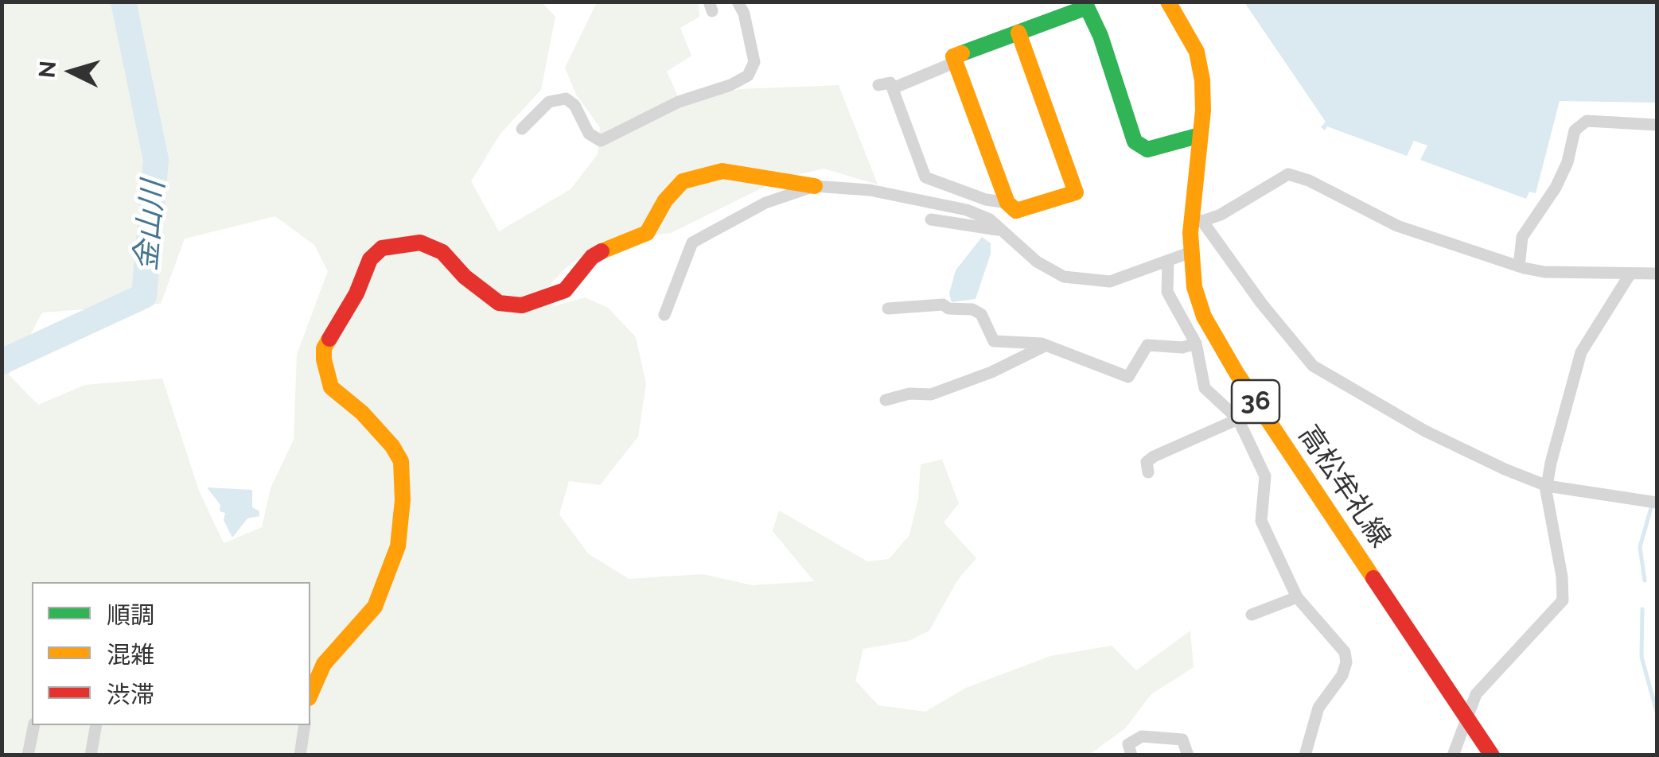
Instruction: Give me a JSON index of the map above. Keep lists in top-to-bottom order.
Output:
{
  "streets": {
    "street": ["36", "高松牟礼線"]
  },
  "water": ["金山川"],
  "legend": ["順調", "混雑", "渋滞"],
  "north": "left"
}
